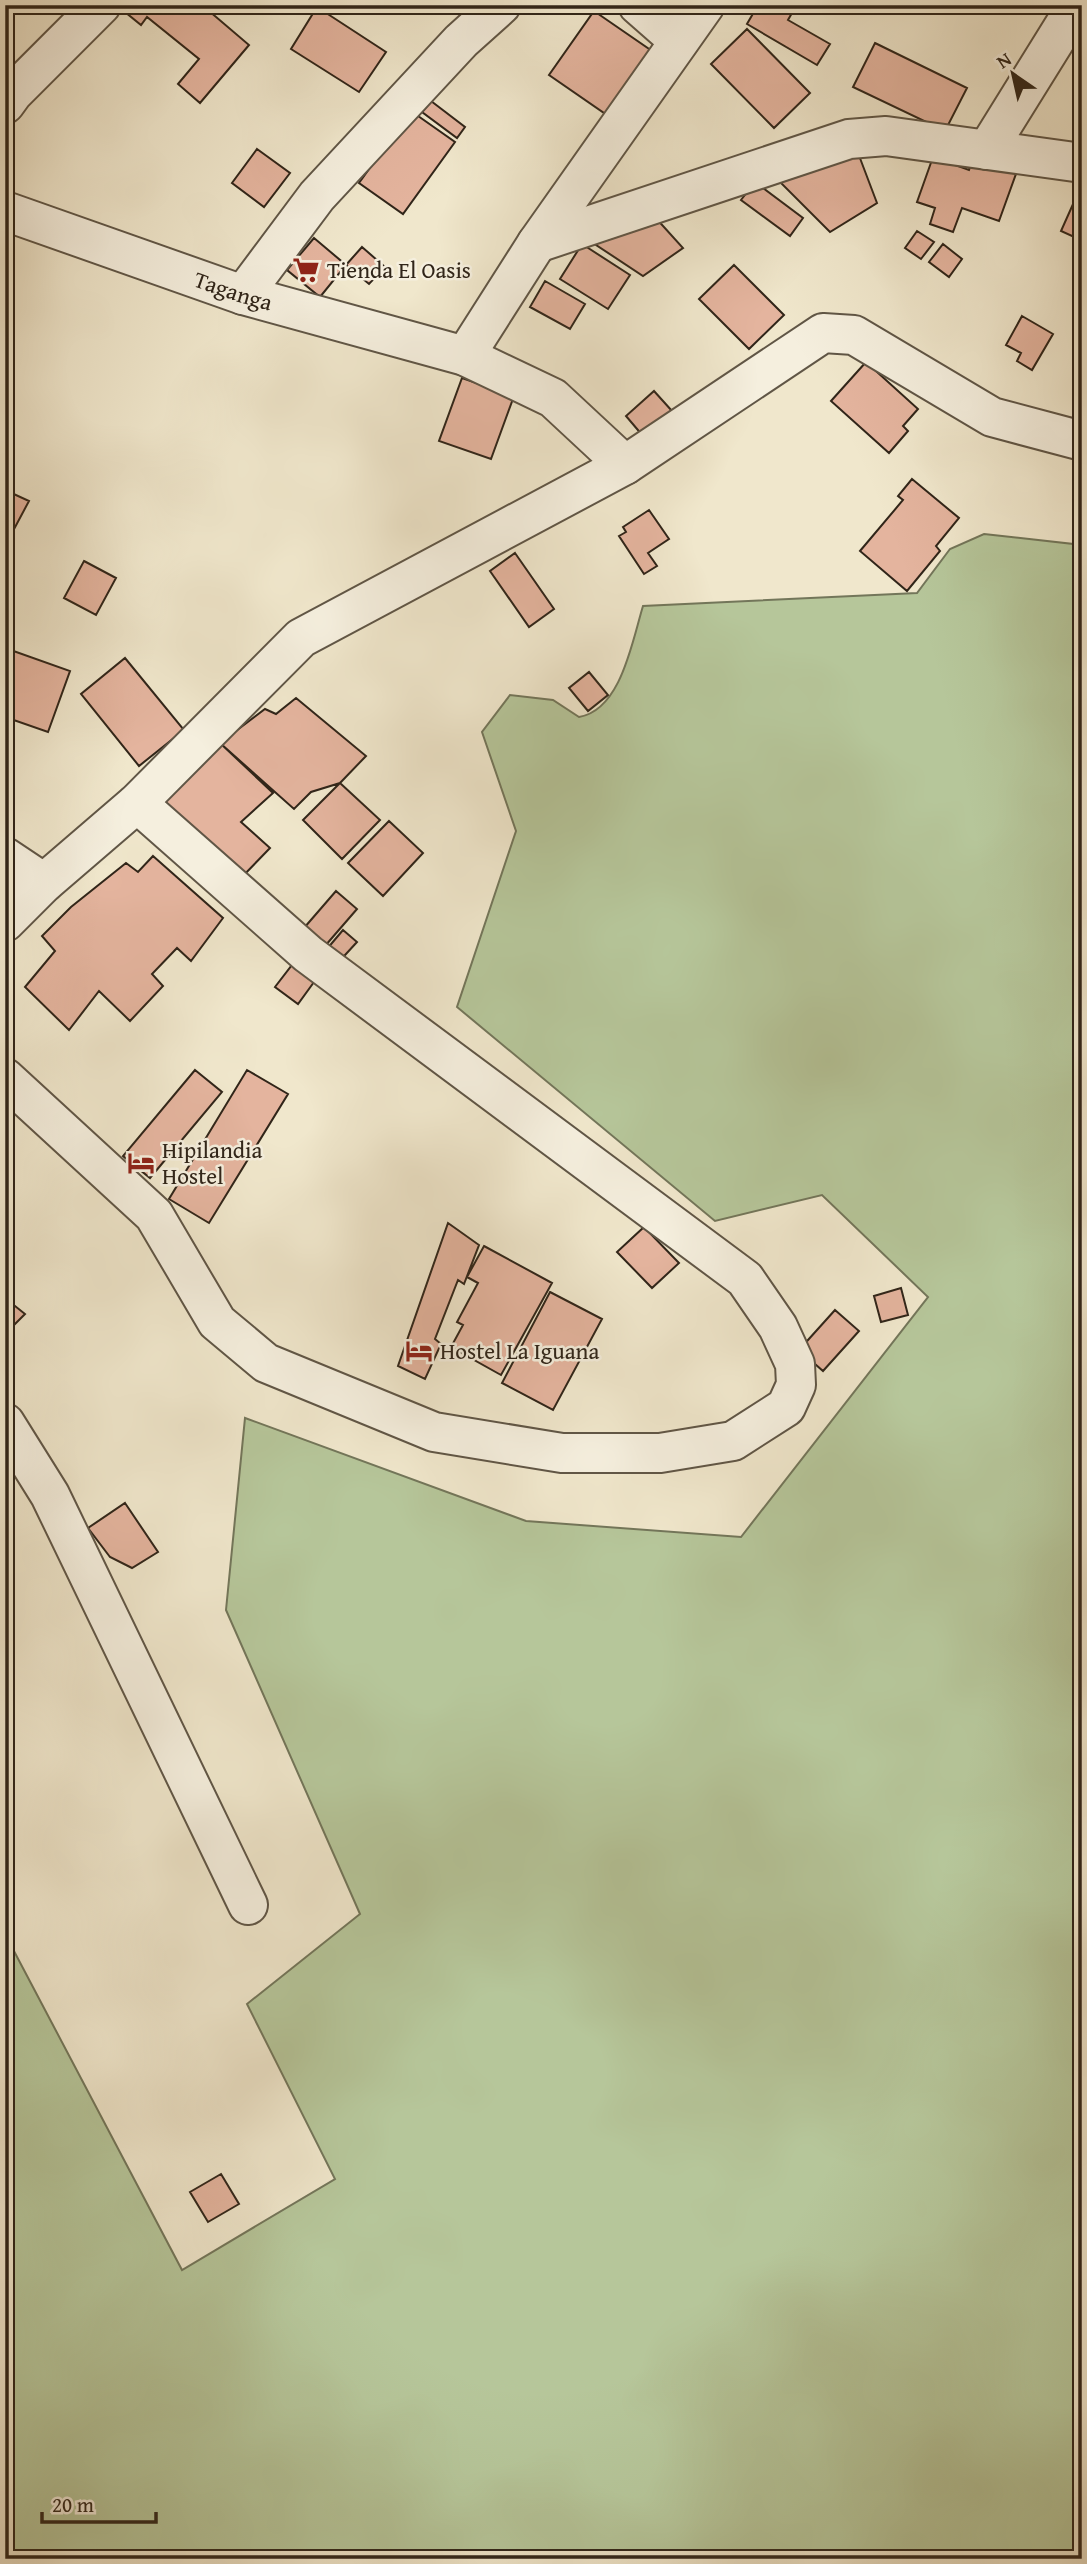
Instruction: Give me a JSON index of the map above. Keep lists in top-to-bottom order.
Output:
{
  "streets": {
    "street": ["Taganga"]
  },
  "places": {
    "supermarket": ["Tienda El Oasis"],
    "hotel": ["Hipilandia Hostel", "Hostel La Iguana"]
  },
  "scale_bar": "20 m",
  "north": "top left"
}
